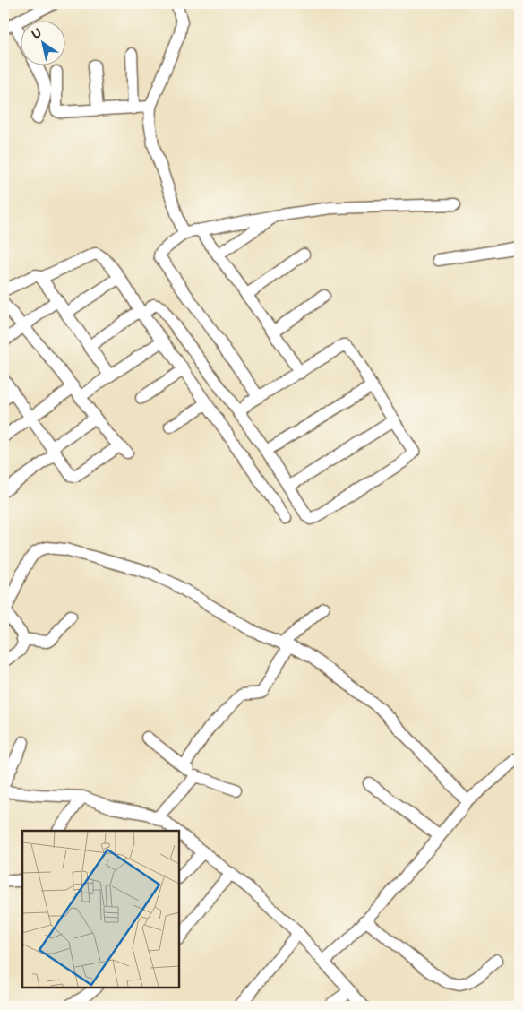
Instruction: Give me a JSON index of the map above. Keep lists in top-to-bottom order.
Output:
{
  "north": "top left"
}
